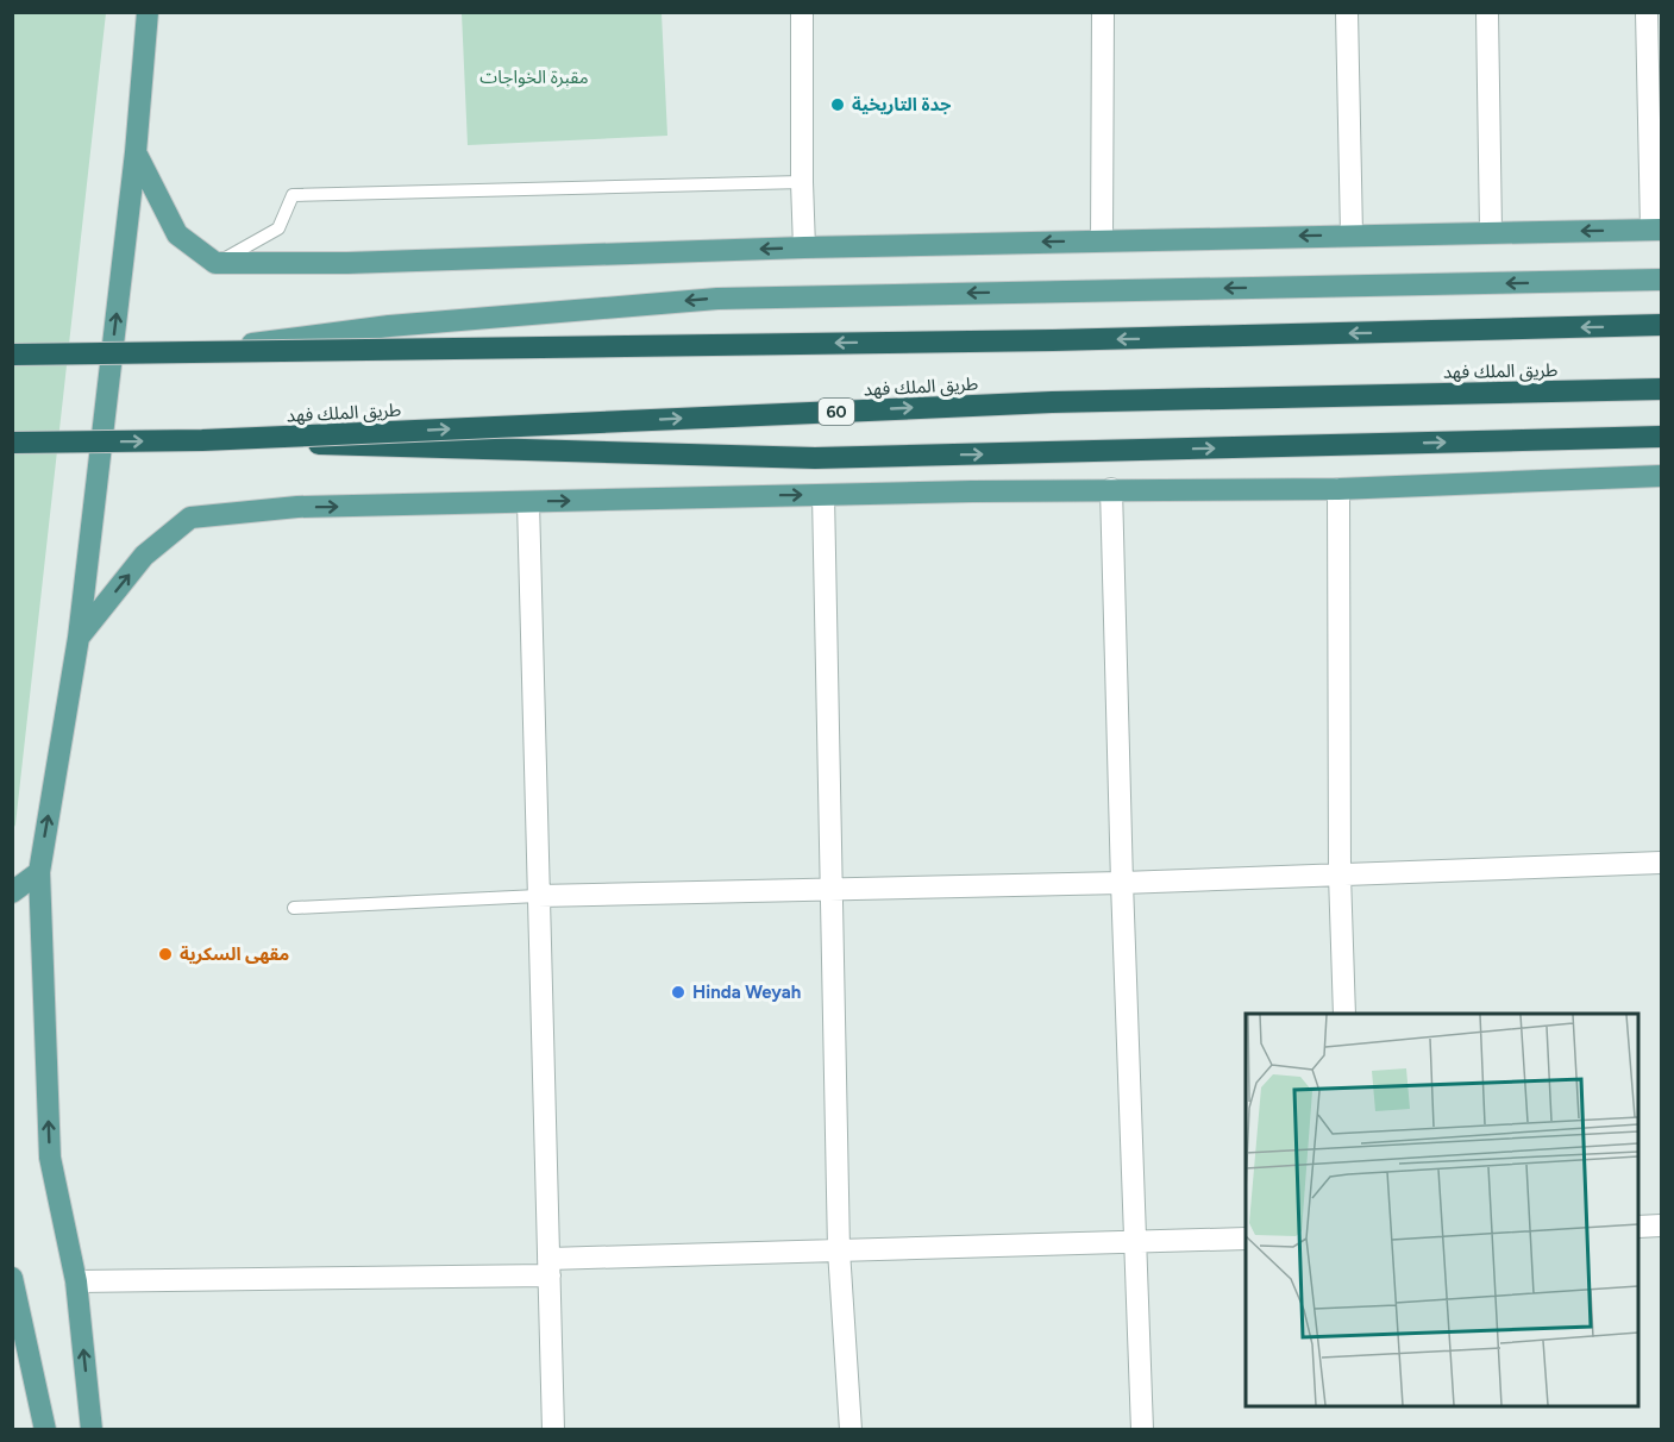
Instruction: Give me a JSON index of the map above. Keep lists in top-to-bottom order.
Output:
{
  "streets": {
    "highway": ["طريق الملك فهد", "60"]
  },
  "parks": ["مقبرة الخواجات"],
  "places": ["جدة التاريخية", "مقهى السكرية", "Hinda Weyah"]
}
